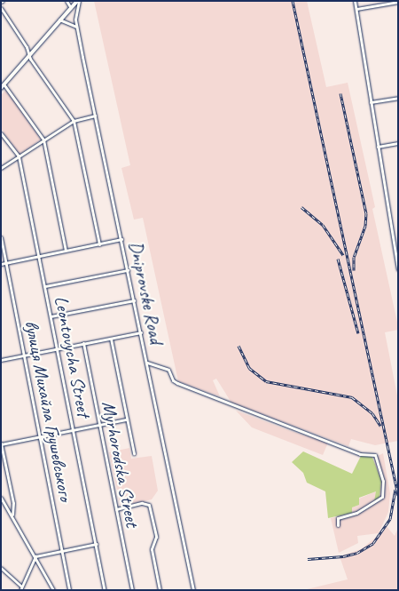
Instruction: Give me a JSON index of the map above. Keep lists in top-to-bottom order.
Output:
{
  "streets": {
    "street": [
      "Dniprovske Road",
      "Leontovycha Street",
      "вулиця Михайла Грушевського",
      "Myrhorodska Street"
    ]
  }
}
